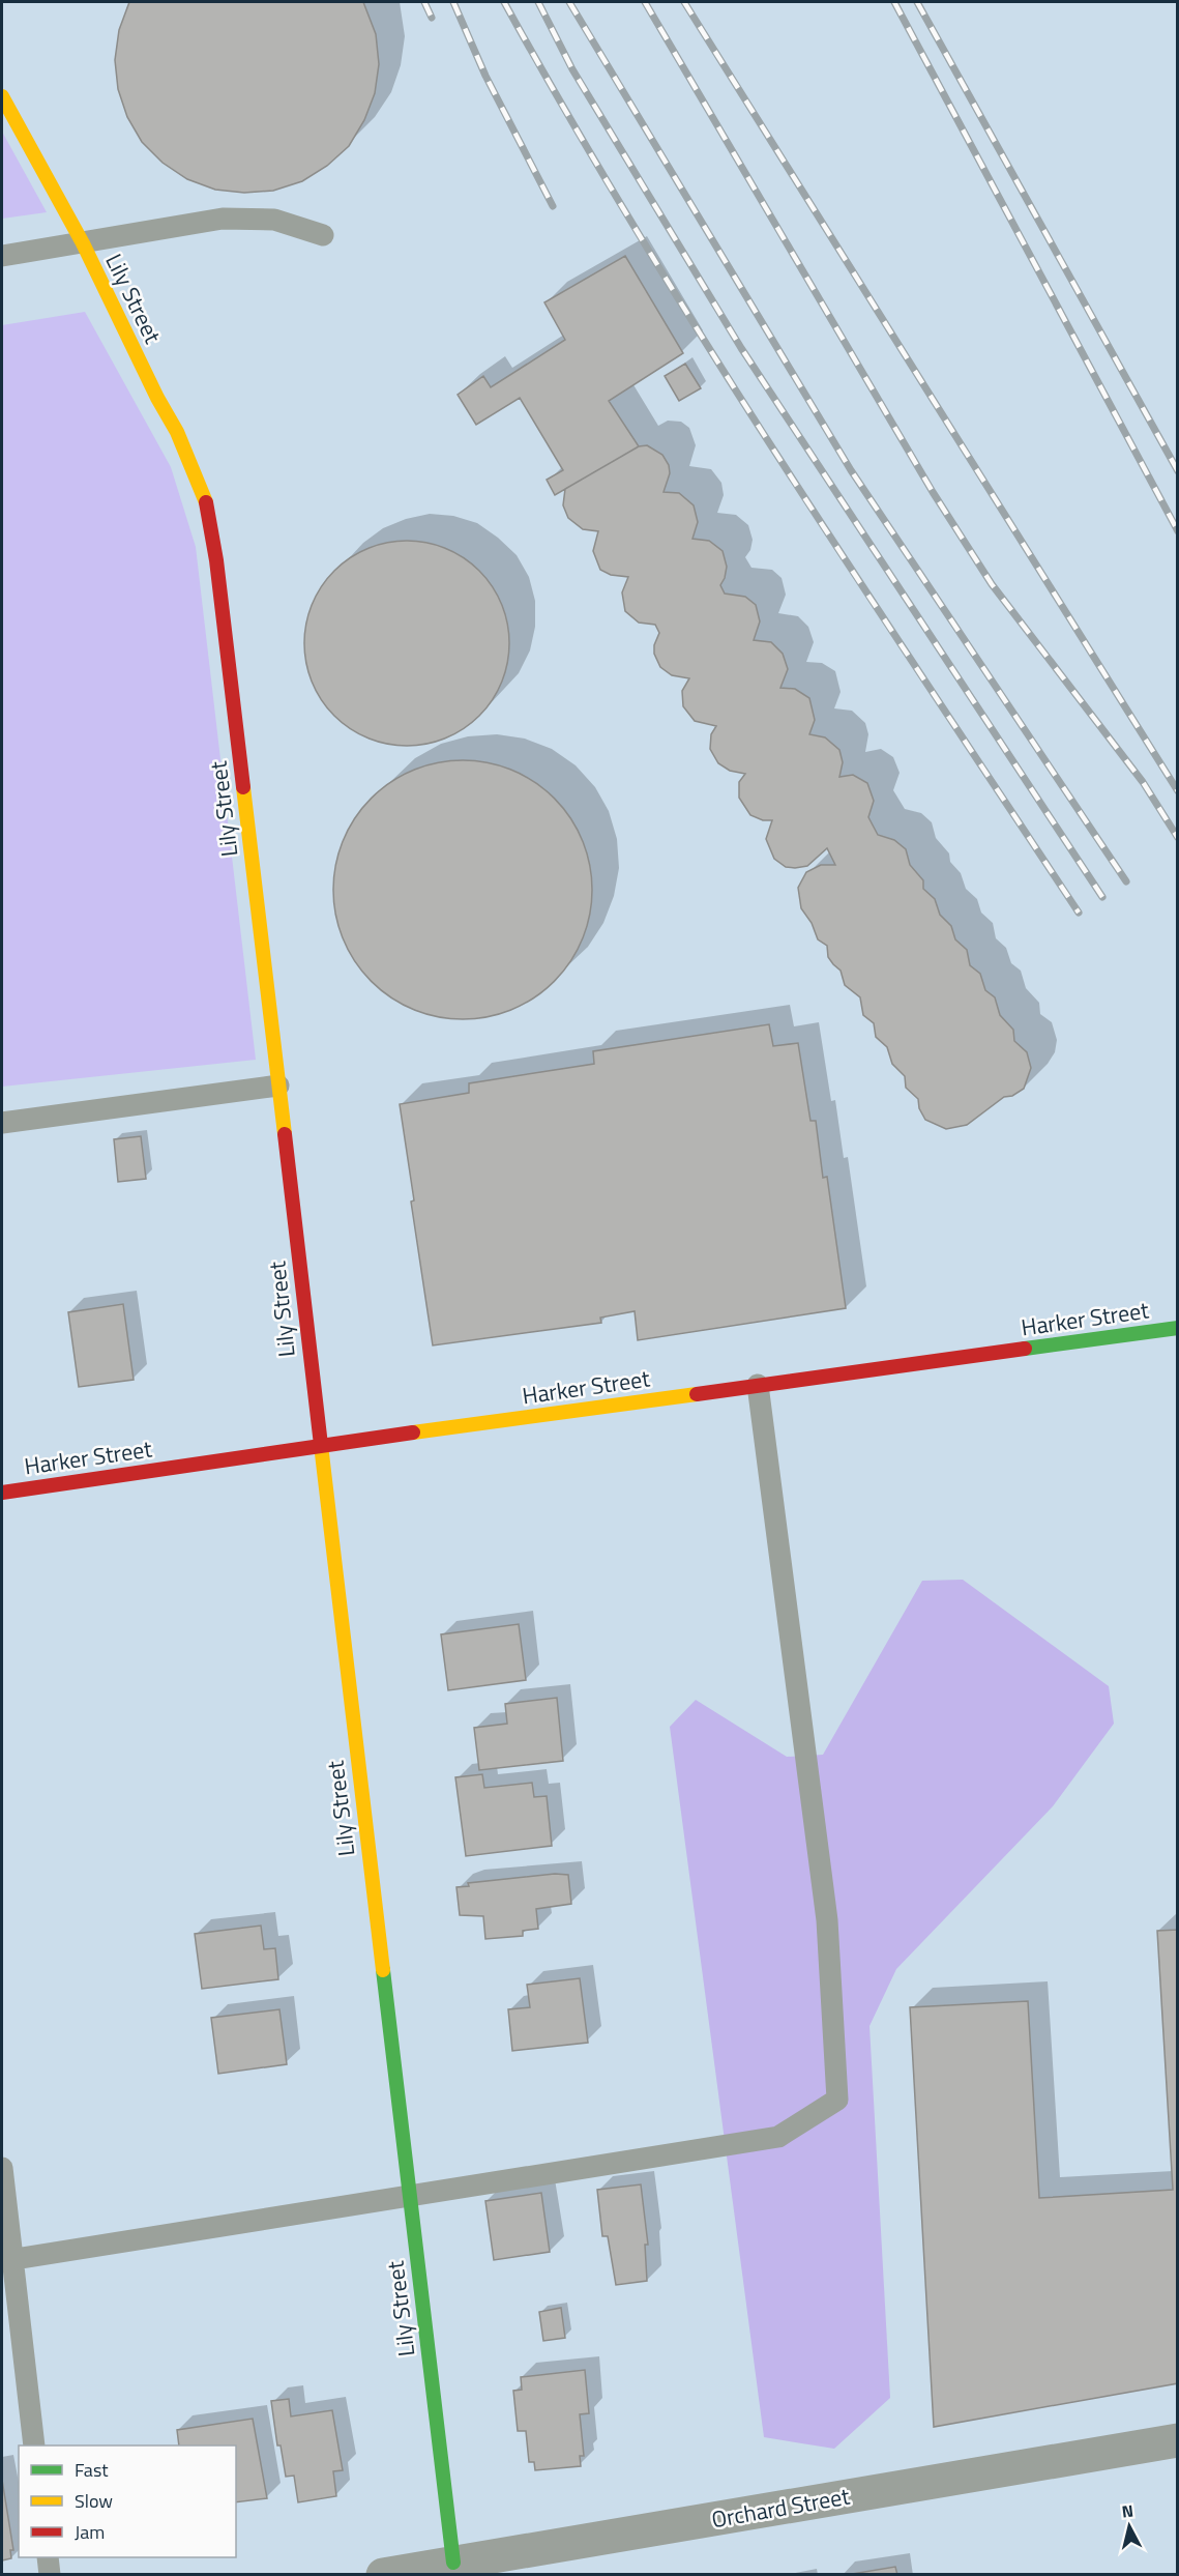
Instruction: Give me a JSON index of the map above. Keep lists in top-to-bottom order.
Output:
{
  "streets": {
    "street": ["Lily Street", "Harker Street", "Orchard Street"]
  },
  "crossings": [
    ["Lily Street", "Harker Street"],
    ["Lily Street", "Orchard Street"]
  ],
  "legend": ["Fast", "Slow", "Jam"],
  "north": "top"
}
